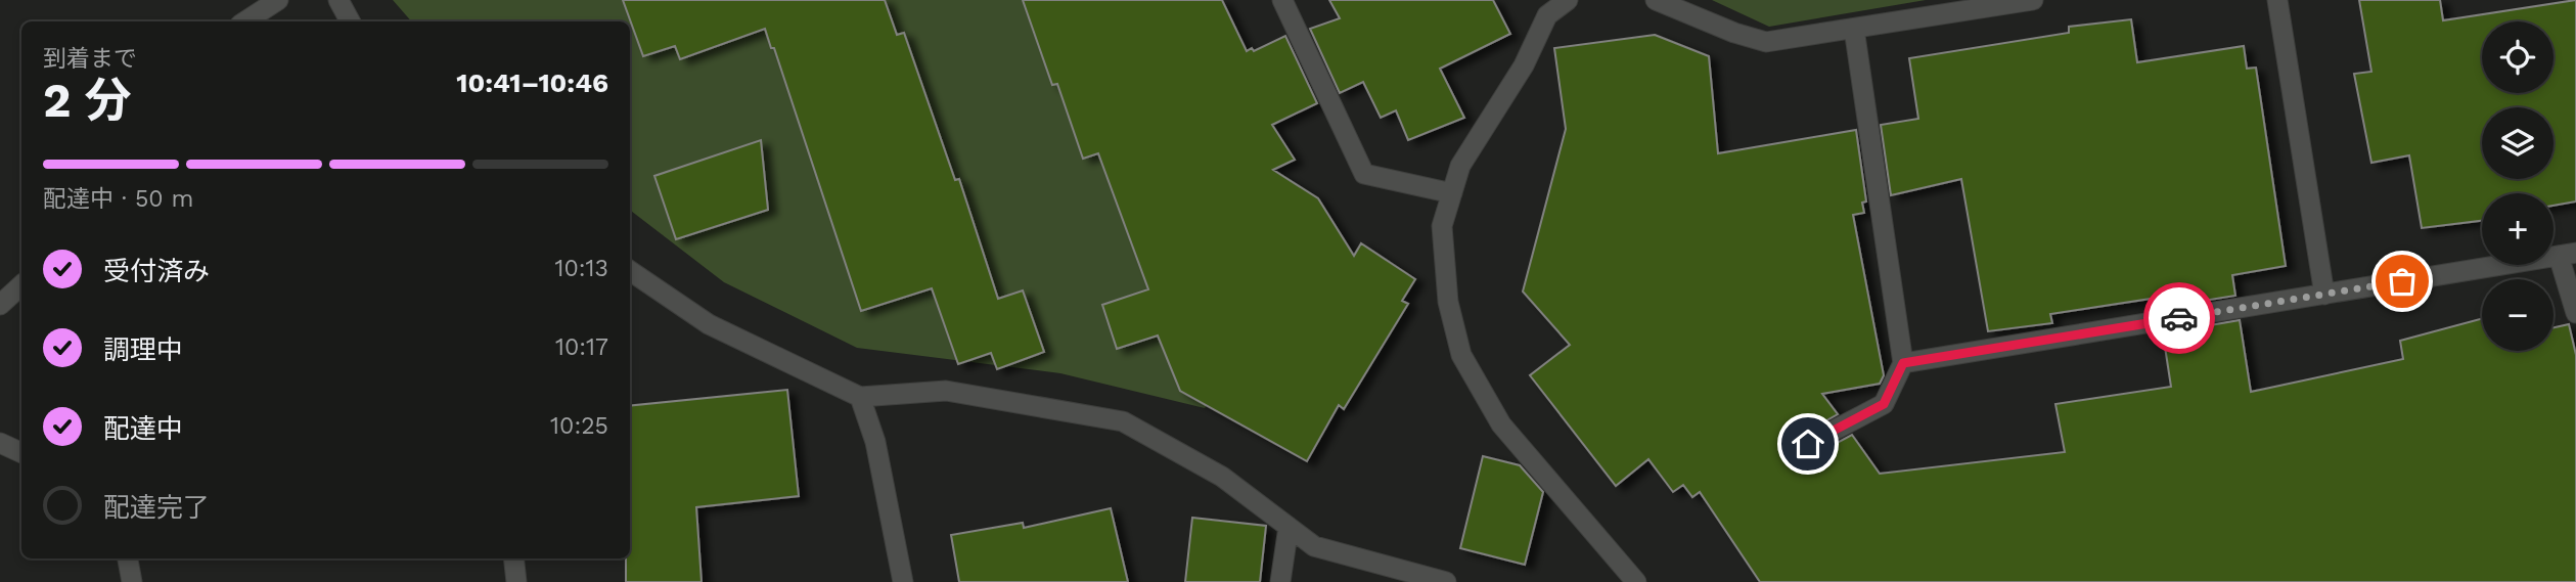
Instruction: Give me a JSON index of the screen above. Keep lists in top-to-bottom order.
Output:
{
  "page": {
    "map_buttons": ["+", "−"],
    "heading": ["2 分", "到着まで", "10:41–10:46"],
    "bar": "配達中 · 50 m",
    "list": [
      ["受付済み", "10:13"],
      ["調理中", "10:17"],
      ["配達中", "10:25"],
      "配達完了"
    ]
  }
}
